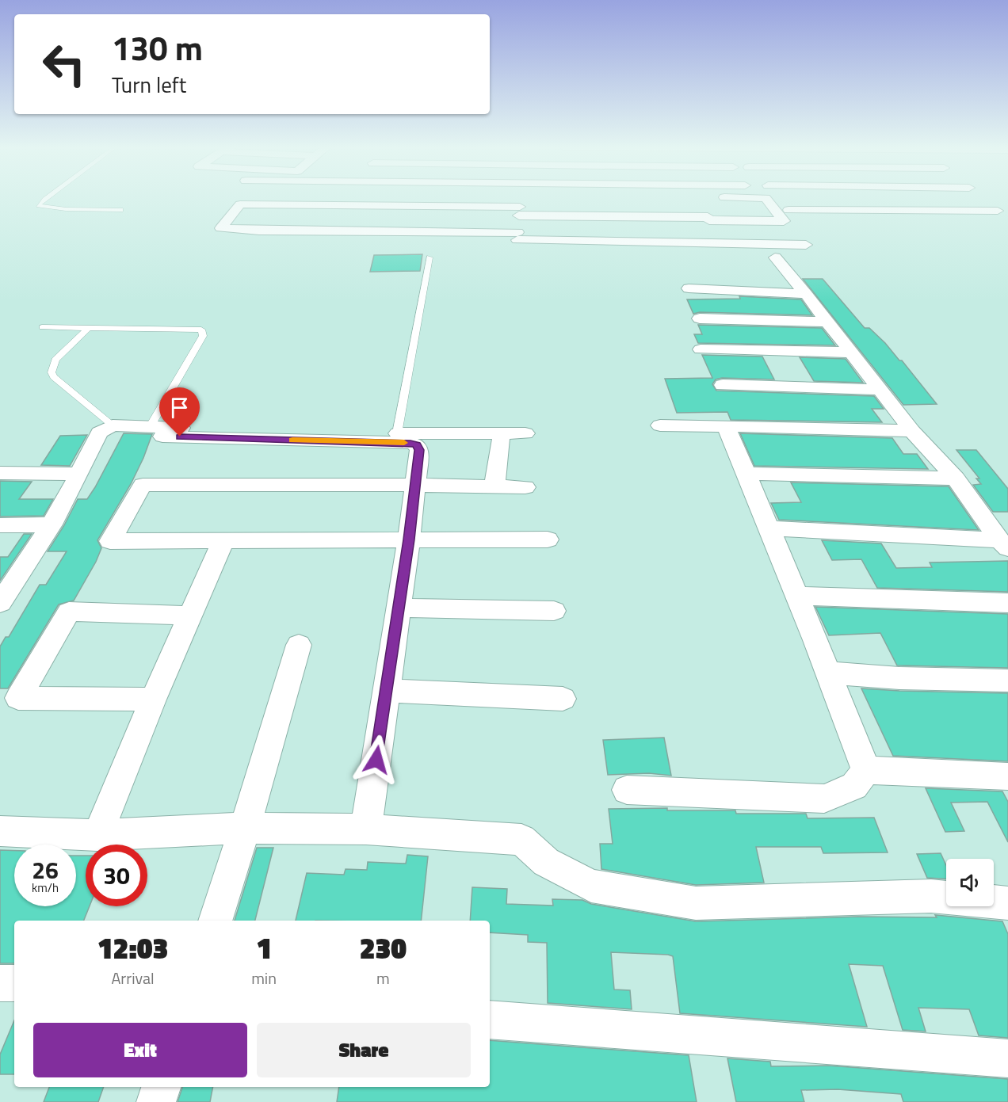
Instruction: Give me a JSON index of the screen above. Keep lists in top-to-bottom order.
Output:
{
  "page": {
    "turn": ["130 m", "Turn left"],
    "speed": "26 km/h",
    "limit": "30",
    "eta": [
      "12:03",
      "Arrival",
      "1",
      "min",
      "230",
      "m"
    ],
    "buttons": ["Exit", "Share"]
  }
}
